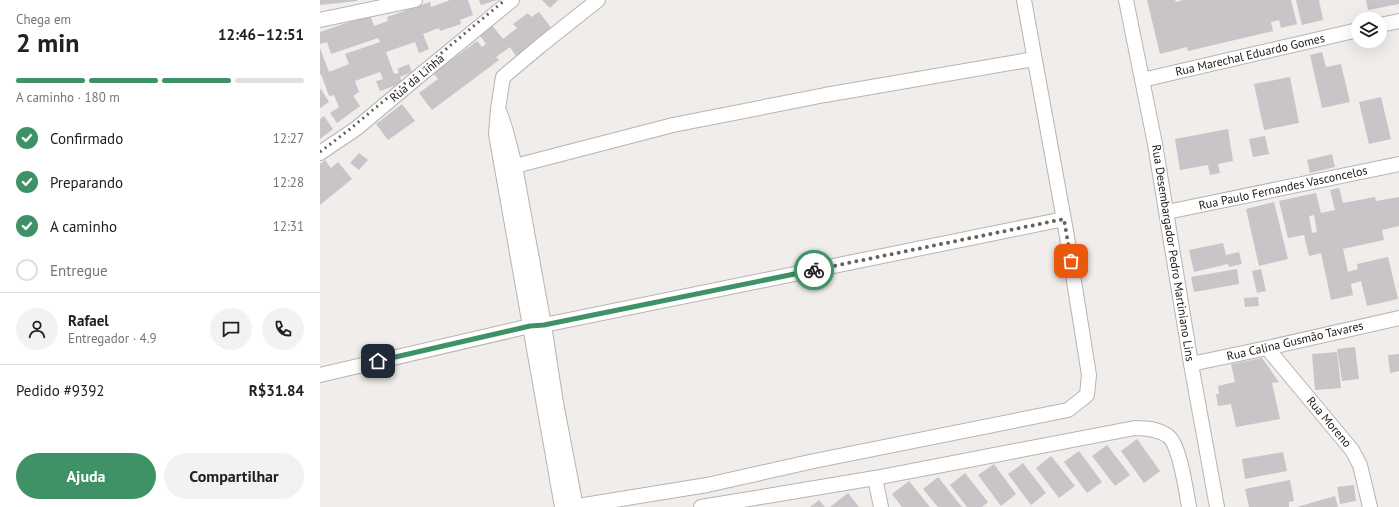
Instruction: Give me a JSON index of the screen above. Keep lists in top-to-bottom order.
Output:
{
  "streets": {
    "street": [
      "Rua Marechal Eduardo Gomes",
      "Rua da Linha",
      "Rua Paulo Fernandes Vasconcelos",
      "Rua Desembargador Pedro Martiniano Lins",
      "Rua Calina Gusmão Tavares",
      "Rua Moreno"
    ]
  },
  "crossings": [
    ["Rua Marechal Eduardo Gomes", "Rua Desembargador Pedro Martiniano Lins"],
    ["Rua Paulo Fernandes Vasconcelos", "Rua Desembargador Pedro Martiniano Lins"],
    ["Rua Desembargador Pedro Martiniano Lins", "Rua Calina Gusmão Tavares"],
    ["Rua Calina Gusmão Tavares", "Rua Moreno"]
  ],
  "page": {
    "heading": ["2 min", "Chega em", "12:46–12:51"],
    "panel": [
      "Rafael",
      "Entregador · 4.9",
      "Pedido #9392",
      "R$31.84"
    ],
    "bar": "A caminho · 180 m",
    "list": [
      ["Confirmado", "12:27"],
      ["Preparando", "12:28"],
      ["A caminho", "12:31"],
      "Entregue"
    ],
    "buttons": ["Ajuda", "Compartilhar"]
  }
}
